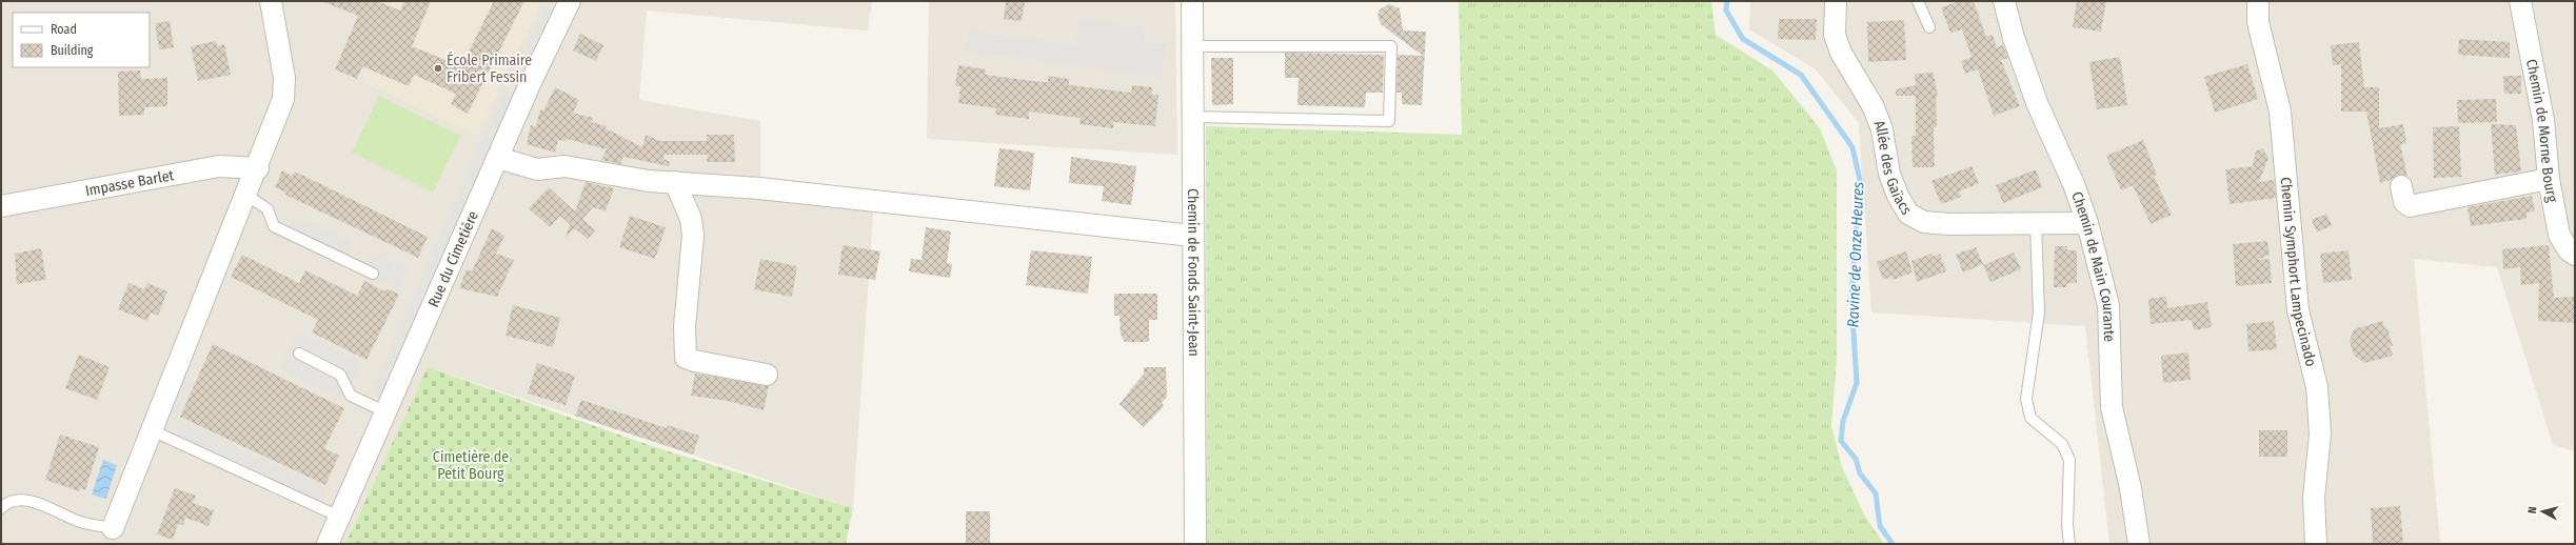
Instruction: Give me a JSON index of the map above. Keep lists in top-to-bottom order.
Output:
{
  "streets": {
    "street": [
      "Chemin de Morne Bourg",
      "Allée des Gaïacs",
      "Impasse Barlet",
      "Rue du Cimetière",
      "Chemin de Main Courante",
      "Chemin Symphort Lampecinado",
      "Chemin de Fonds Saint-Jean"
    ]
  },
  "crossings": [
    ["Allée des Gaïacs", "Chemin de Main Courante"]
  ],
  "water": ["Ravine de Onze Heures"],
  "parks": ["Cimetière de Petit Bourg"],
  "places": ["École Primaire Fribert Fessin"],
  "legend": ["Road", "Building"],
  "north": "left"
}
